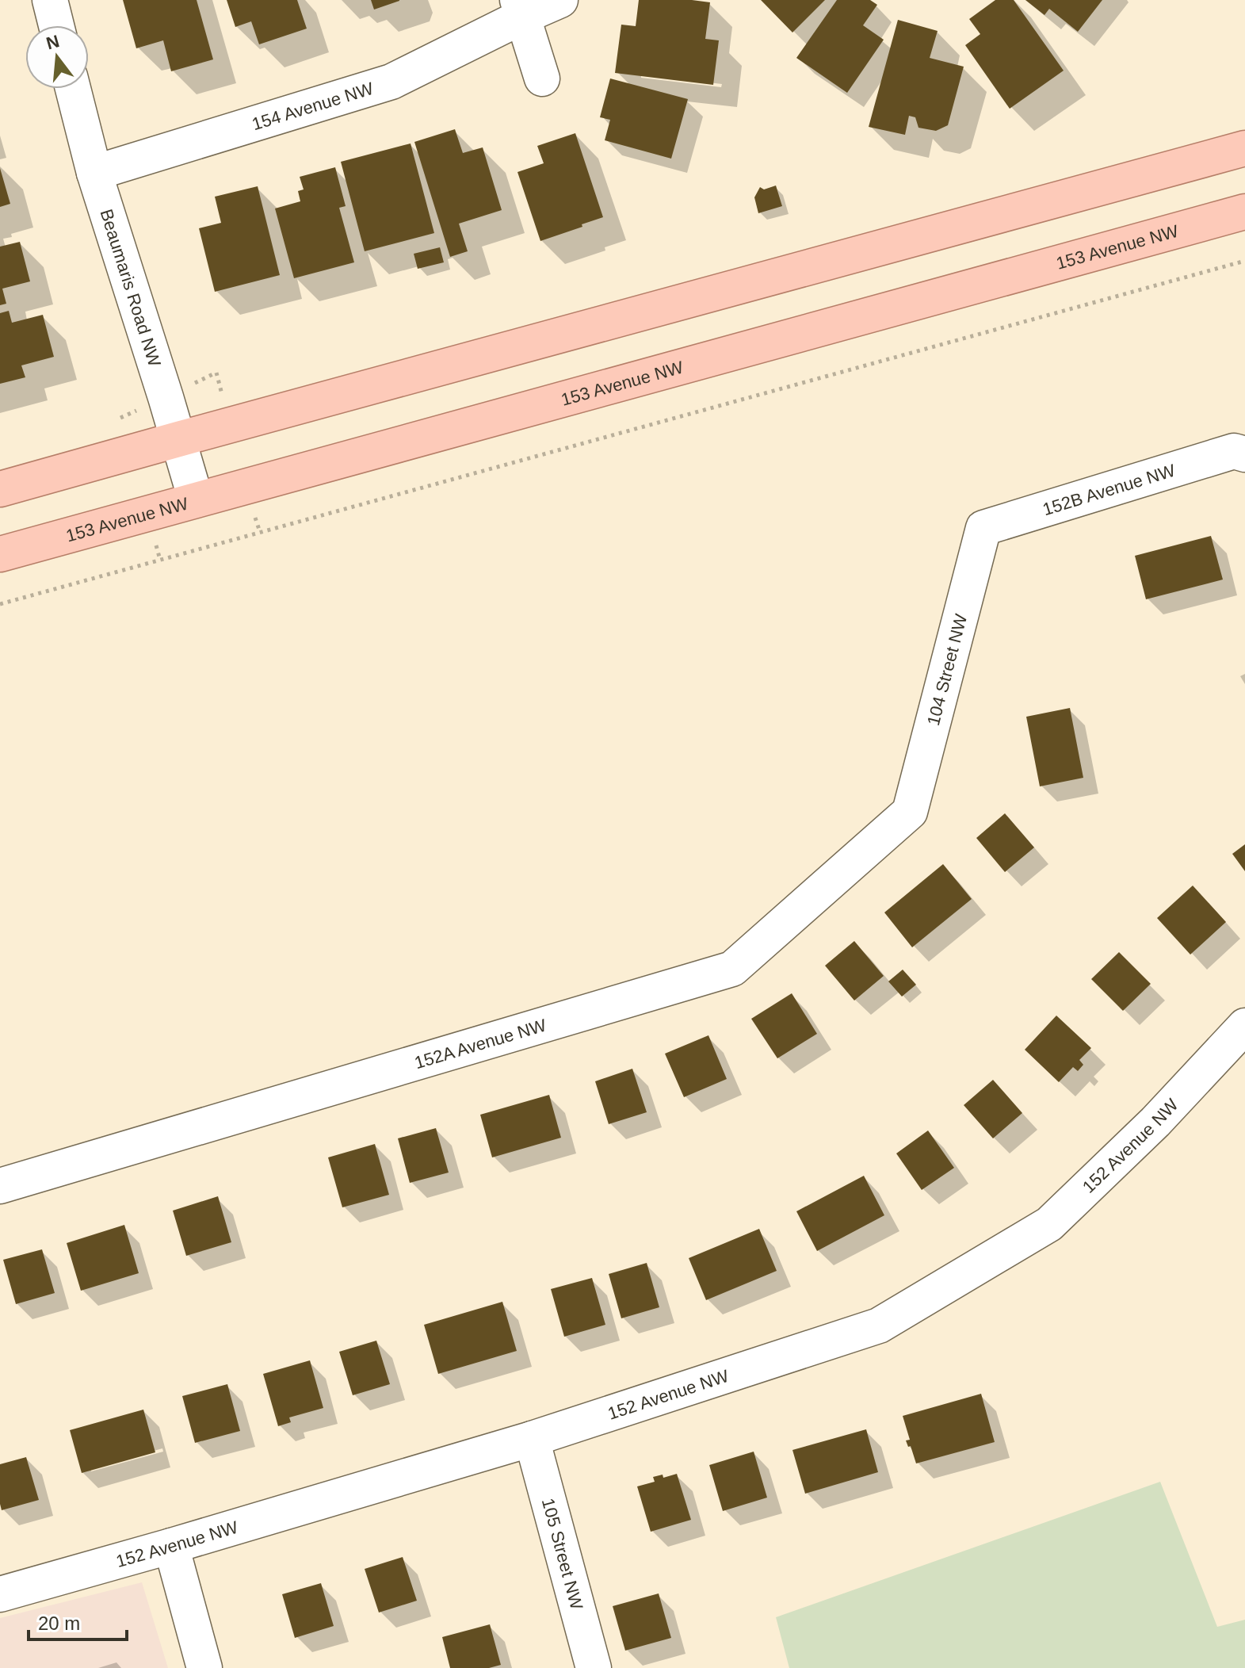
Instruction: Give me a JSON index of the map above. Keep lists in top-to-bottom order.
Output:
{
  "streets": {
    "main road": ["153 Avenue NW"],
    "street": [
      "154 Avenue NW",
      "Beaumaris Road NW",
      "152B Avenue NW",
      "104 Street NW",
      "152A Avenue NW",
      "152 Avenue NW",
      "105 Street NW"
    ]
  },
  "crossings": [
    ["154 Avenue NW", "Beaumaris Road NW"],
    ["153 Avenue NW", "Beaumaris Road NW"],
    ["152B Avenue NW", "104 Street NW"],
    ["104 Street NW", "152A Avenue NW"],
    ["152 Avenue NW", "105 Street NW"]
  ],
  "scale_bar": "20 m",
  "north": "top"
}
